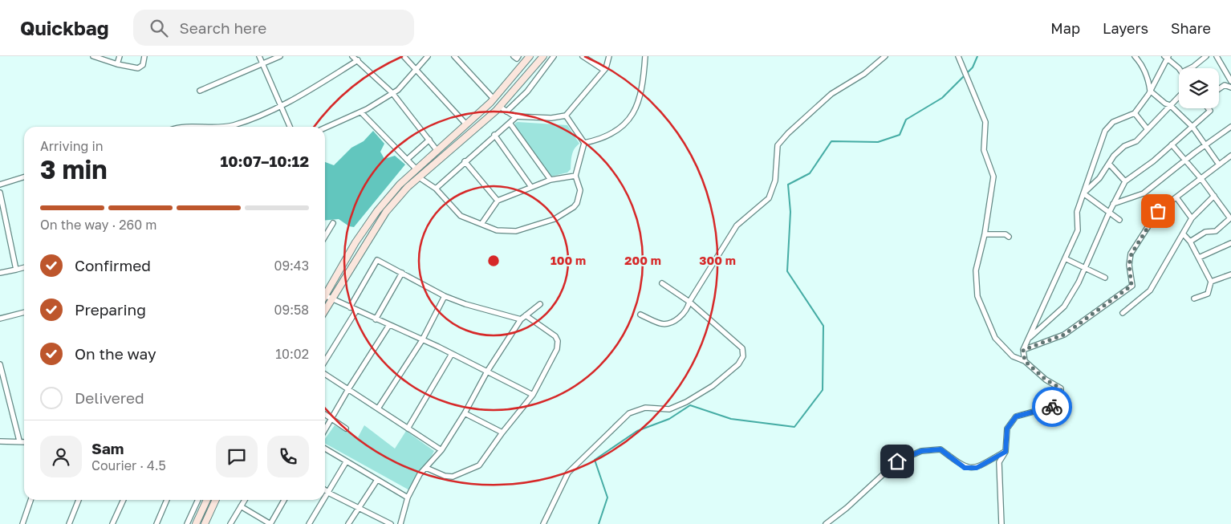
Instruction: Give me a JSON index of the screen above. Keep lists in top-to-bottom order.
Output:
{
  "page": {
    "header": "Quickbag",
    "search": "Search here",
    "nav": ["Map", "Layers", "Share"],
    "heading": ["3 min", "Arriving in", "10:07–10:12"],
    "panel": ["Sam", "Courier · 4.5"],
    "bar": "On the way · 260 m",
    "list": [
      ["Confirmed", "09:43"],
      ["Preparing", "09:58"],
      ["On the way", "10:02"],
      "Delivered"
    ]
  },
  "rings": ["100 m", "200 m", "300 m"]
}
